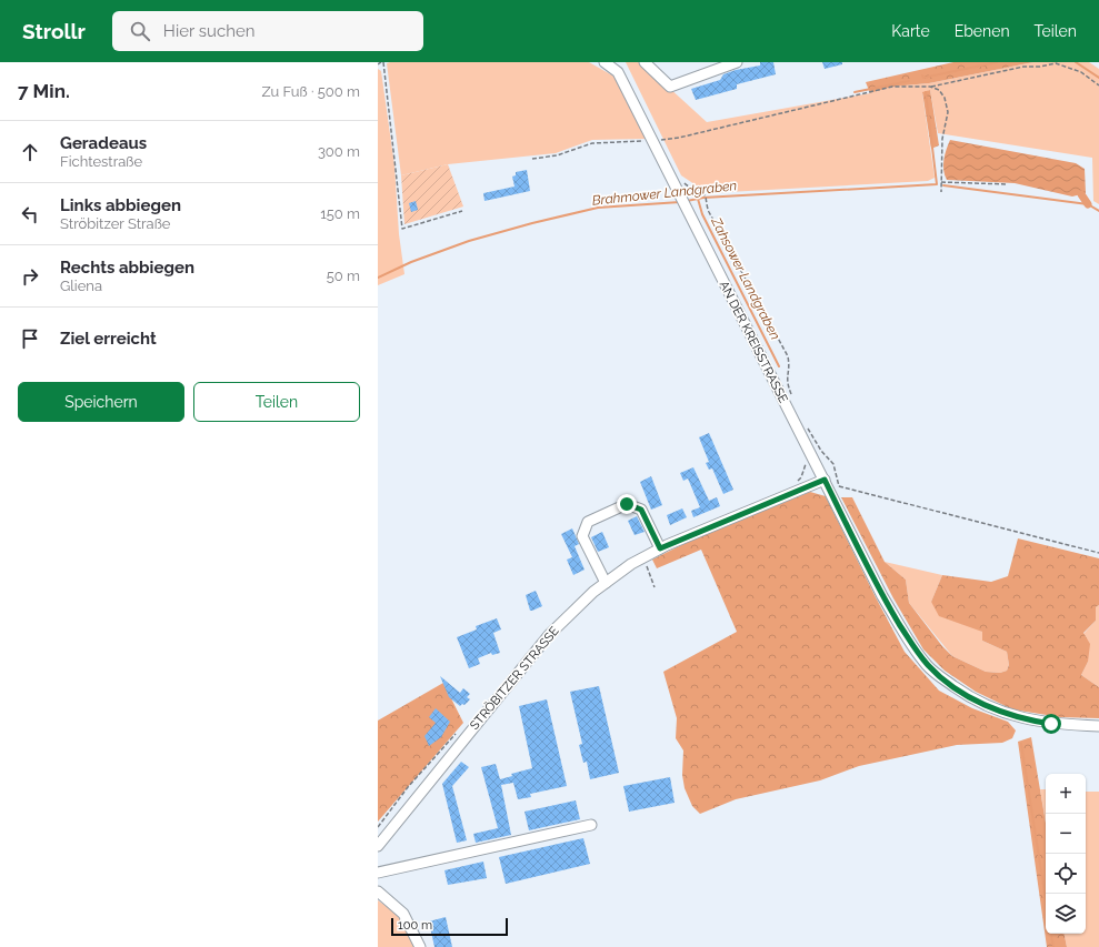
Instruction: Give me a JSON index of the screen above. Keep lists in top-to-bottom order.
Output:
{
  "streets": {
    "street": ["AN DER KREISSTRASSE", "STRÖBITZER STRASSE"]
  },
  "crossings": [
    ["AN DER KREISSTRASSE", "STRÖBITZER STRASSE"]
  ],
  "water": ["Brahmower Landgraben", "Zahsower Landgraben"],
  "scale_bar": "100 m",
  "page": {
    "header": "Strollr",
    "search": "Hier suchen",
    "nav": ["Karte", "Ebenen", "Teilen"],
    "heading": ["7 Min.", "Zu Fuß · 500 m"],
    "list": [
      ["Geradeaus", "Fichtestraße", "300 m"],
      ["Links abbiegen", "Ströbitzer Straße", "150 m"],
      ["Rechts abbiegen", "Gliena", "50 m"],
      "Ziel erreicht"
    ],
    "buttons": ["Speichern", "Teilen"],
    "map_buttons": ["+", "−"],
    "scale": "100 m"
  }
}
